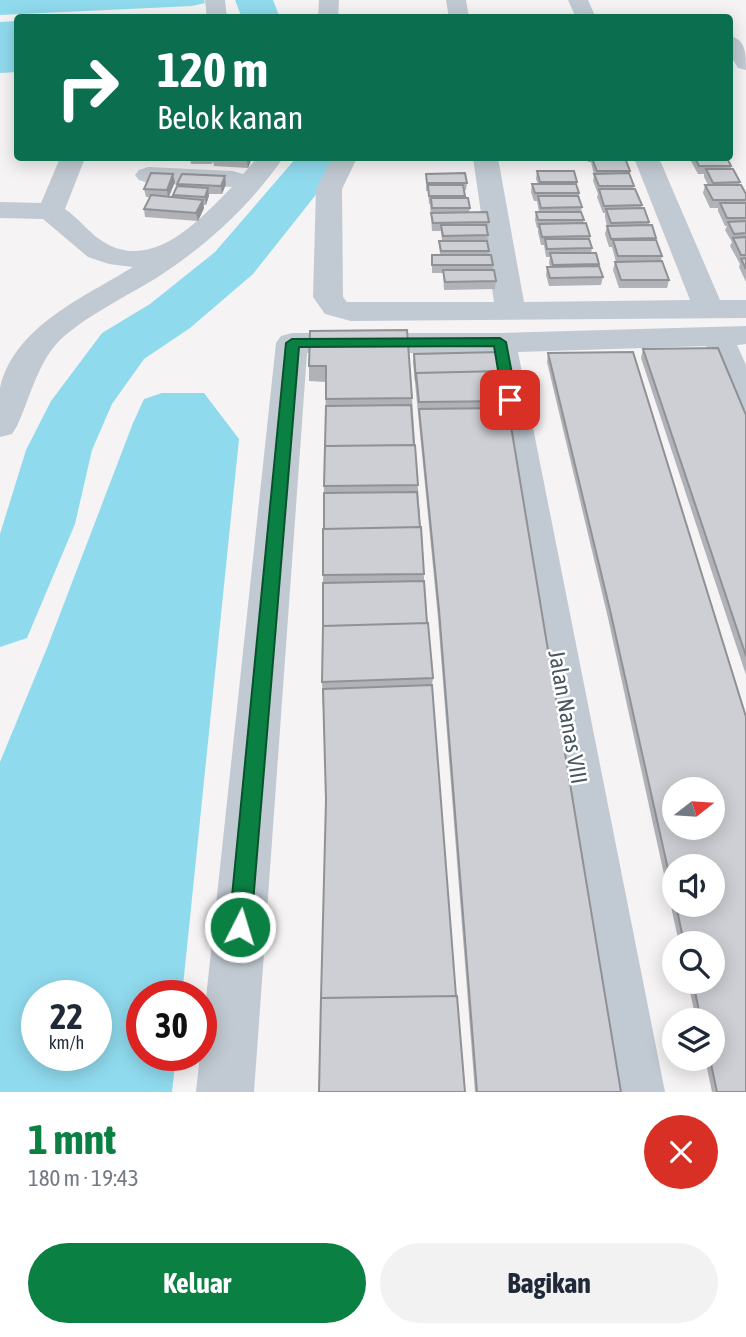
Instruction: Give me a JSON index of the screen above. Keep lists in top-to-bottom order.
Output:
{
  "streets": {
    "street": ["Jalan Nanas VIII"]
  },
  "north": "right",
  "page": {
    "turn": ["120 m", "Belok kanan"],
    "speed": "22 km/h",
    "limit": "30",
    "heading": ["1 mnt", "180 m · 19:43"],
    "buttons": ["Keluar", "Bagikan"]
  }
}
